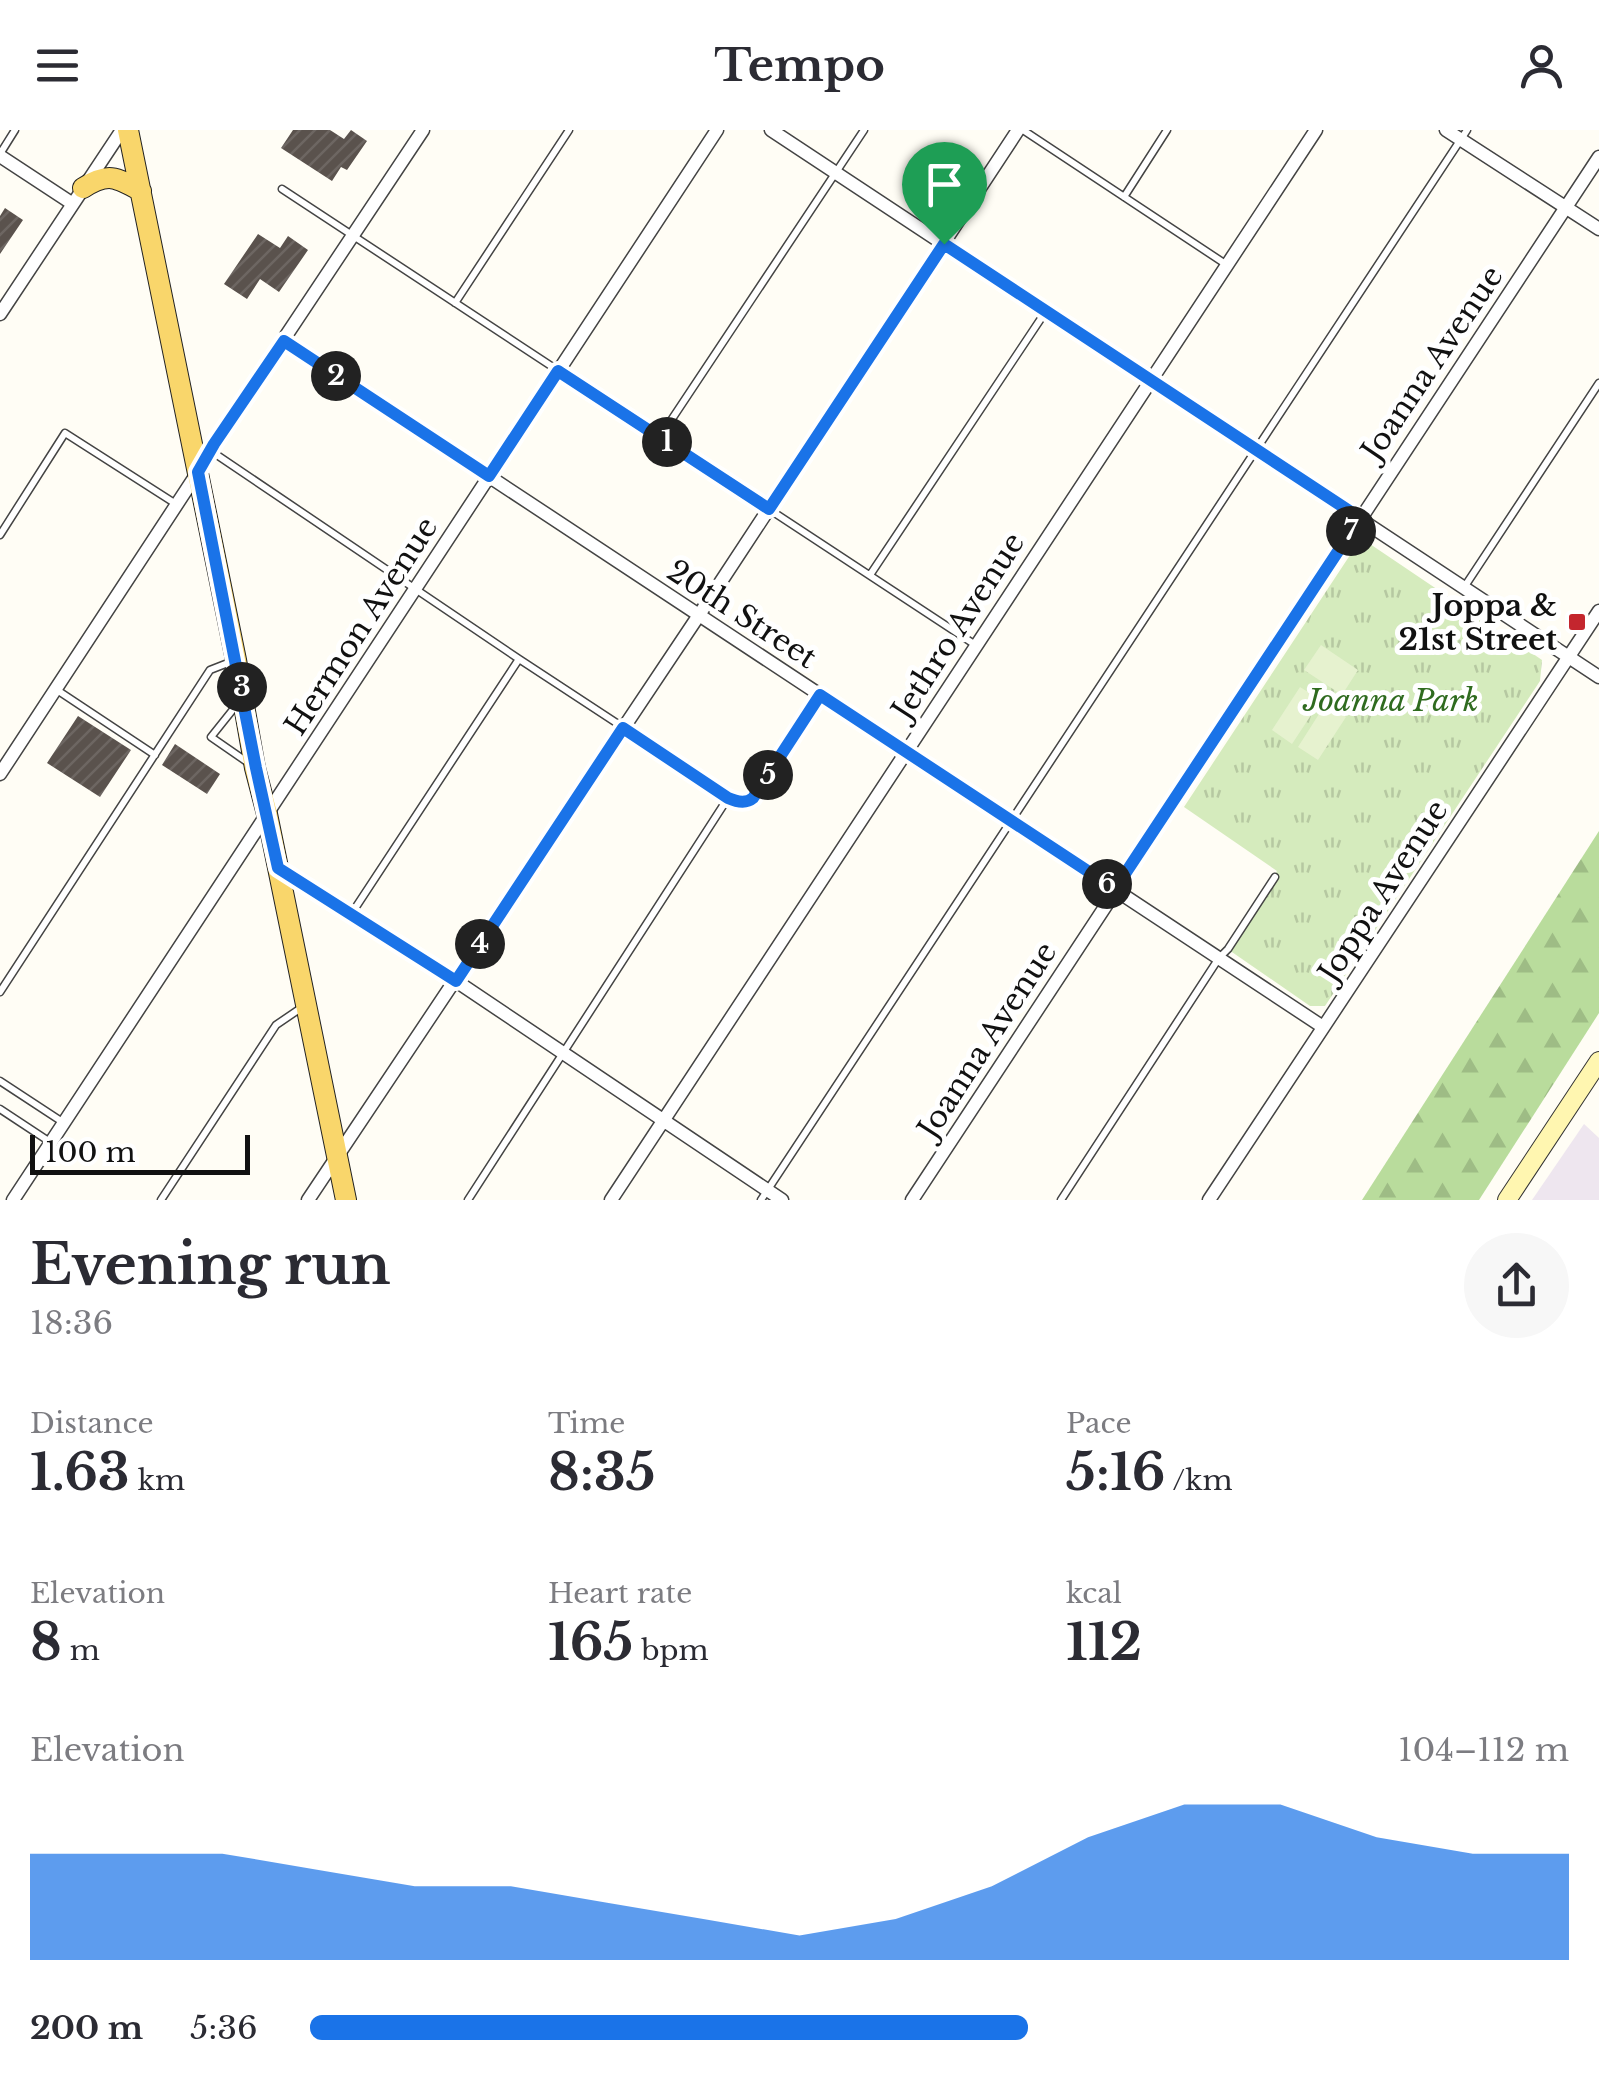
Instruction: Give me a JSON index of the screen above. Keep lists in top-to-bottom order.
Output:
{
  "streets": {
    "street": [
      "Joanna Avenue",
      "20th Street",
      "Hermon Avenue",
      "Jethro Avenue",
      "Joppa Avenue"
    ]
  },
  "crossings": [
    ["Joanna Avenue", "20th Street"],
    ["20th Street", "Hermon Avenue"],
    ["20th Street", "Jethro Avenue"],
    ["20th Street", "Joppa Avenue"]
  ],
  "parks": ["Joanna Park"],
  "places": {
    "transit": ["Joppa & 21st Street"]
  },
  "scale_bar": "100 m",
  "page": {
    "header": "Tempo",
    "pins": [
      "2",
      "1",
      "7",
      "3",
      "5",
      "6",
      "4"
    ],
    "scale": "100 m",
    "heading": ["Evening run", "18:36"],
    "stats": [
      ["Distance", "1.63 km"],
      ["Time", "8:35"],
      ["Pace", "5:16 /km"],
      ["Elevation", "8 m"],
      ["Heart rate", "165 bpm"],
      ["kcal", "112"]
    ],
    "chart": ["Elevation", "104–112 m"],
    "list": [
      {
        "name": "200 m",
        "note": "5:36"
      }
    ]
  }
}
